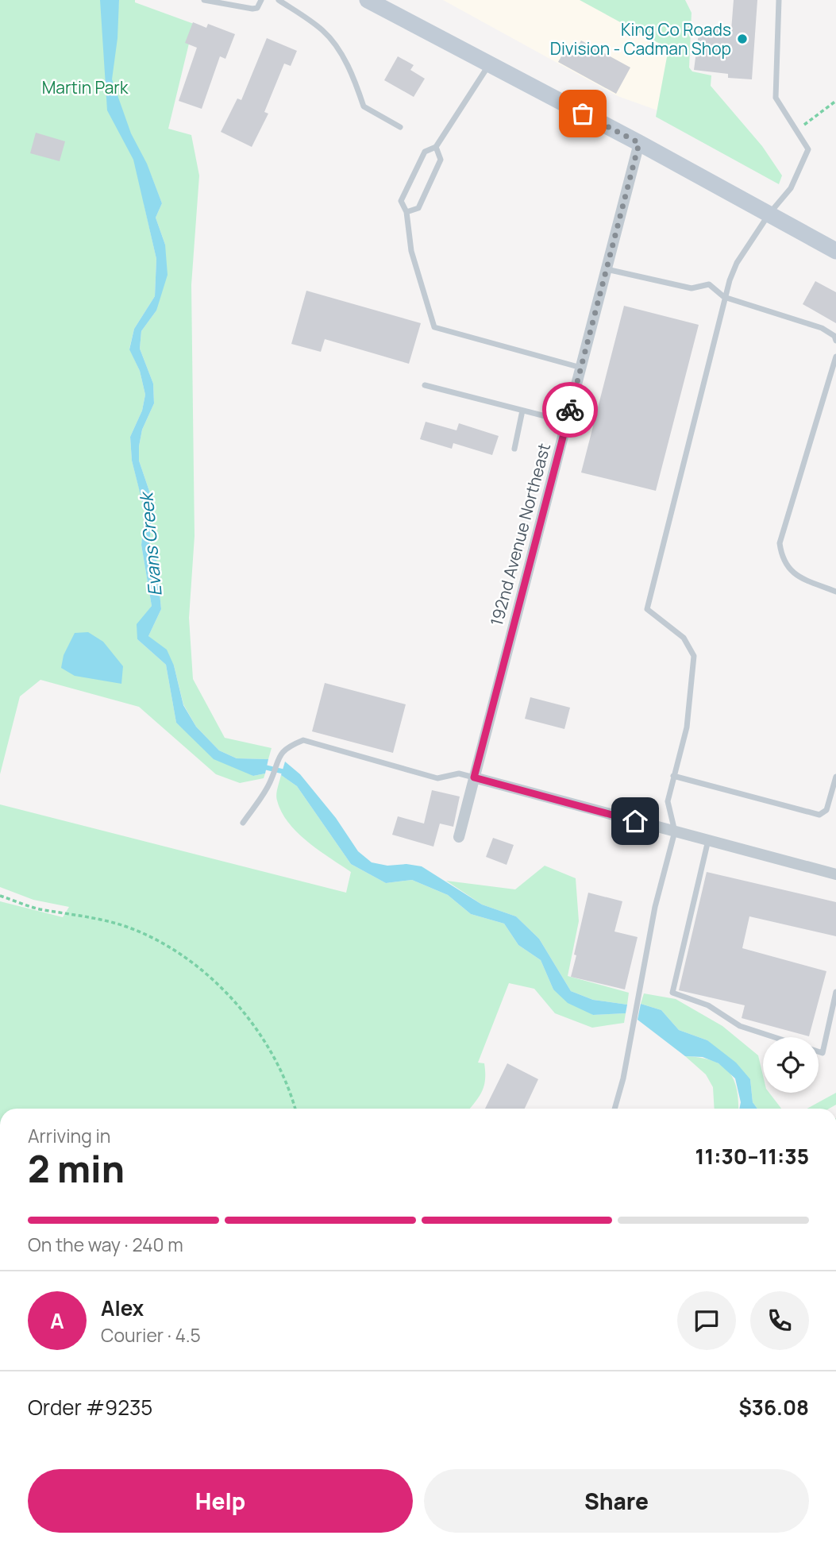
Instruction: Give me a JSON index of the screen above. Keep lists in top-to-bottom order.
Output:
{
  "streets": {
    "street": ["192nd Avenue Northeast"]
  },
  "water": ["Evans Creek"],
  "parks": ["Martin Park"],
  "places": ["King Co Roads Division - Cadman Shop"],
  "page": {
    "heading": ["2 min", "Arriving in", "11:30–11:35"],
    "panel": [
      "Alex",
      "Courier · 4.5",
      "Order #9235",
      "$36.08"
    ],
    "bar": "On the way · 240 m",
    "round": "A",
    "buttons": ["Help", "Share"]
  }
}
